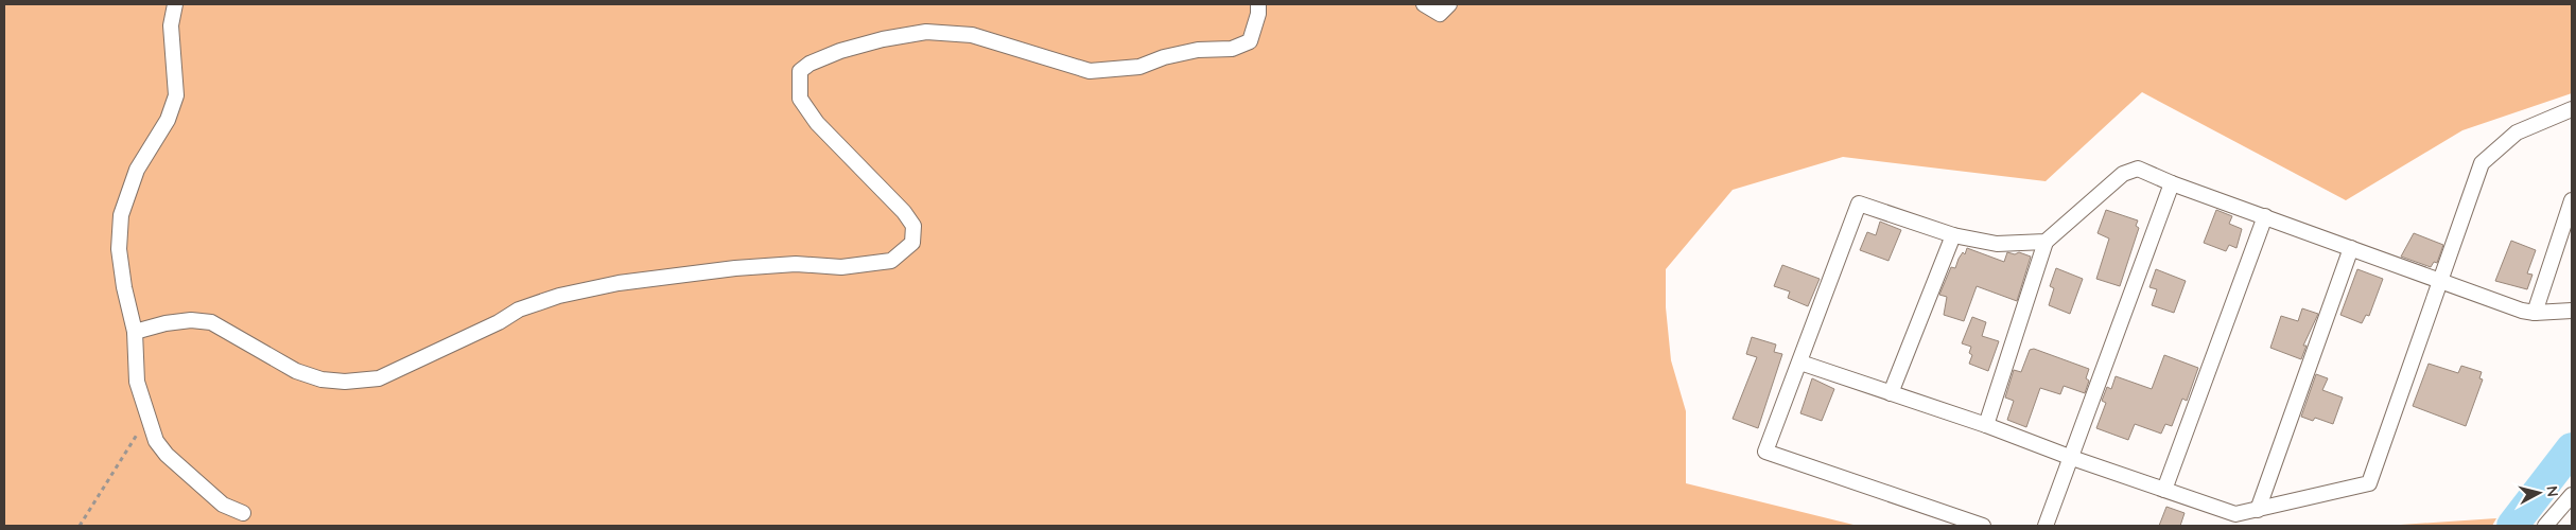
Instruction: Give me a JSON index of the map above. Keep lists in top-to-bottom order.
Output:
{
  "north": "right"
}
